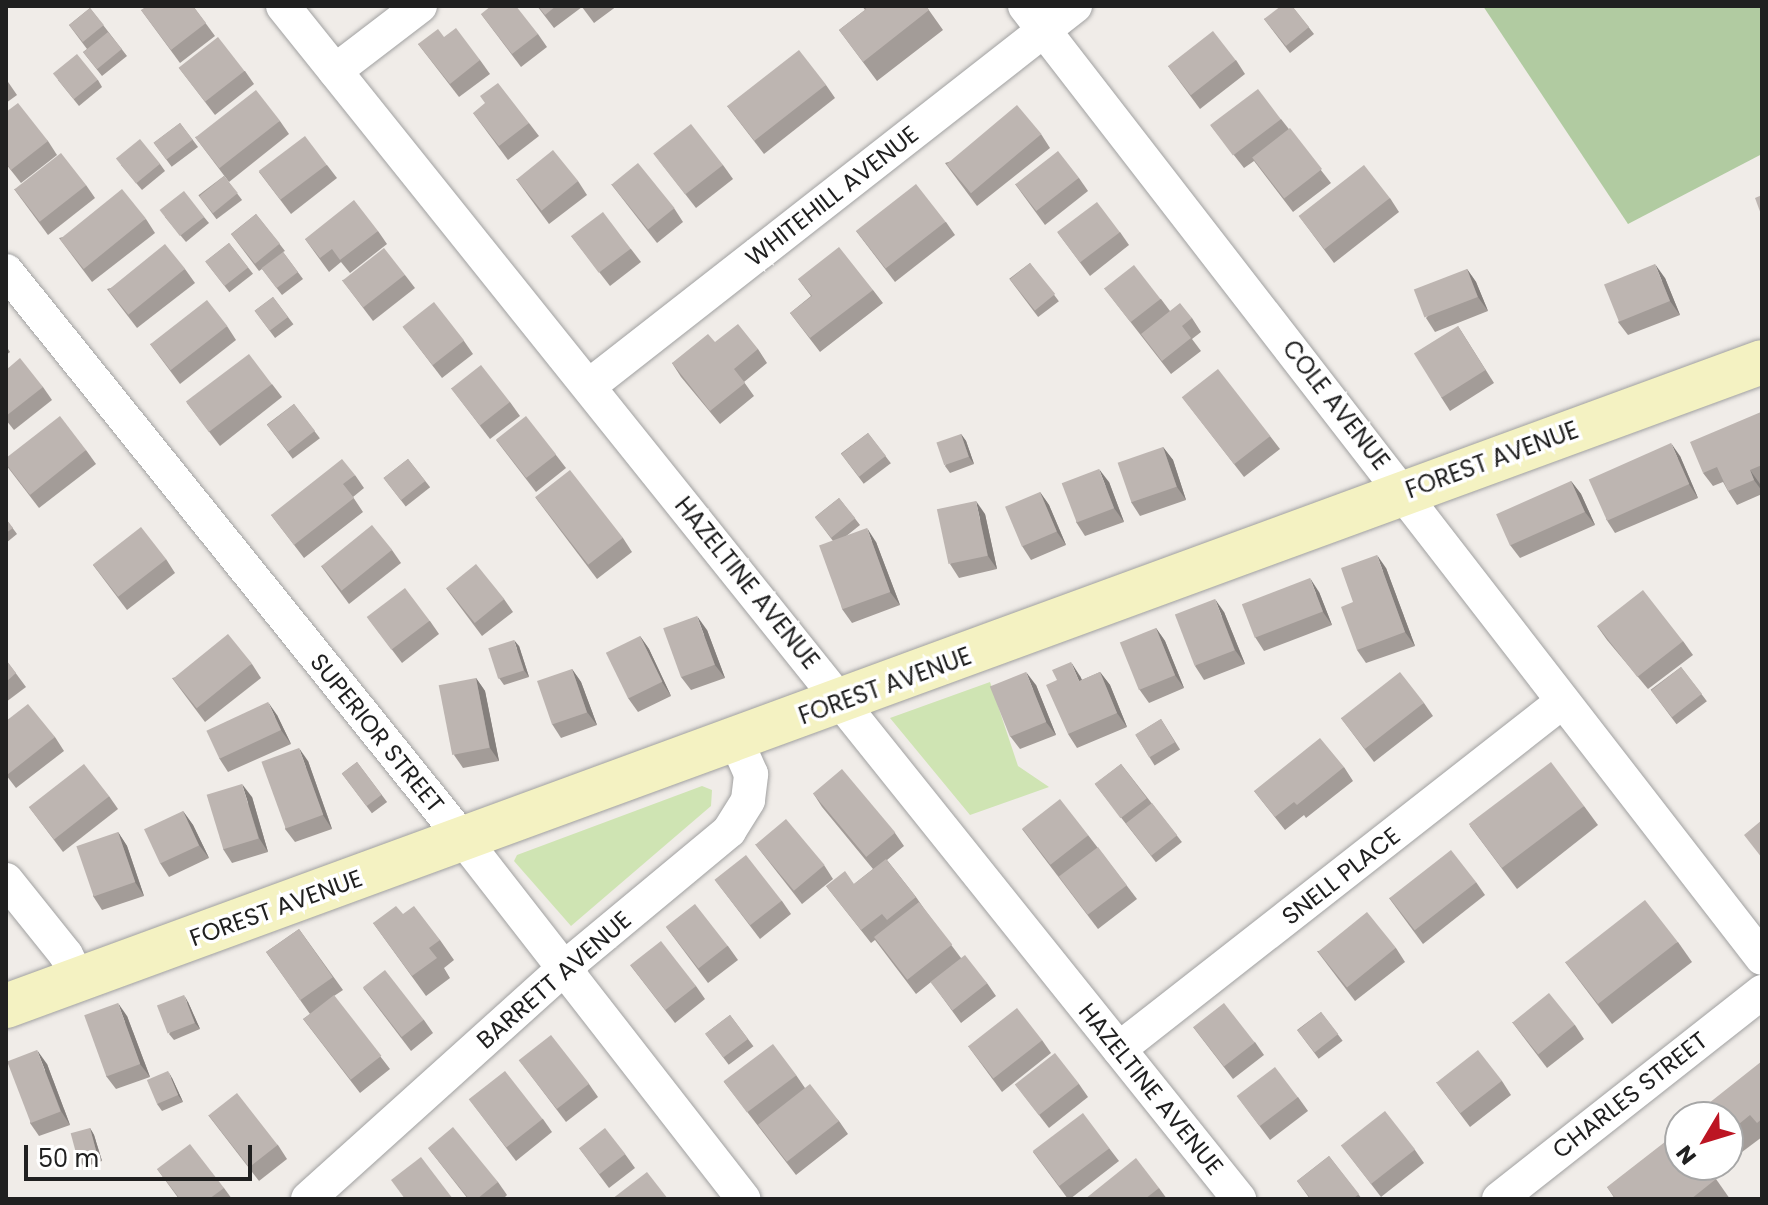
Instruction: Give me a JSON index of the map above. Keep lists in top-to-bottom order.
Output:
{
  "streets": {
    "main road": ["FOREST AVENUE"],
    "street": [
      "WHITEHILL AVENUE",
      "COLE AVENUE",
      "HAZELTINE AVENUE",
      "SUPERIOR STREET",
      "SNELL PLACE",
      "BARRETT AVENUE",
      "CHARLES STREET"
    ]
  },
  "crossings": [
    ["WHITEHILL AVENUE", "COLE AVENUE"],
    ["WHITEHILL AVENUE", "HAZELTINE AVENUE"],
    ["COLE AVENUE", "FOREST AVENUE"],
    ["COLE AVENUE", "SNELL PLACE"],
    ["FOREST AVENUE", "HAZELTINE AVENUE"],
    ["FOREST AVENUE", "SUPERIOR STREET"],
    ["FOREST AVENUE", "BARRETT AVENUE"],
    ["HAZELTINE AVENUE", "SNELL PLACE"],
    ["SUPERIOR STREET", "BARRETT AVENUE"]
  ],
  "scale_bar": "50 m",
  "north": "bottom left"
}
